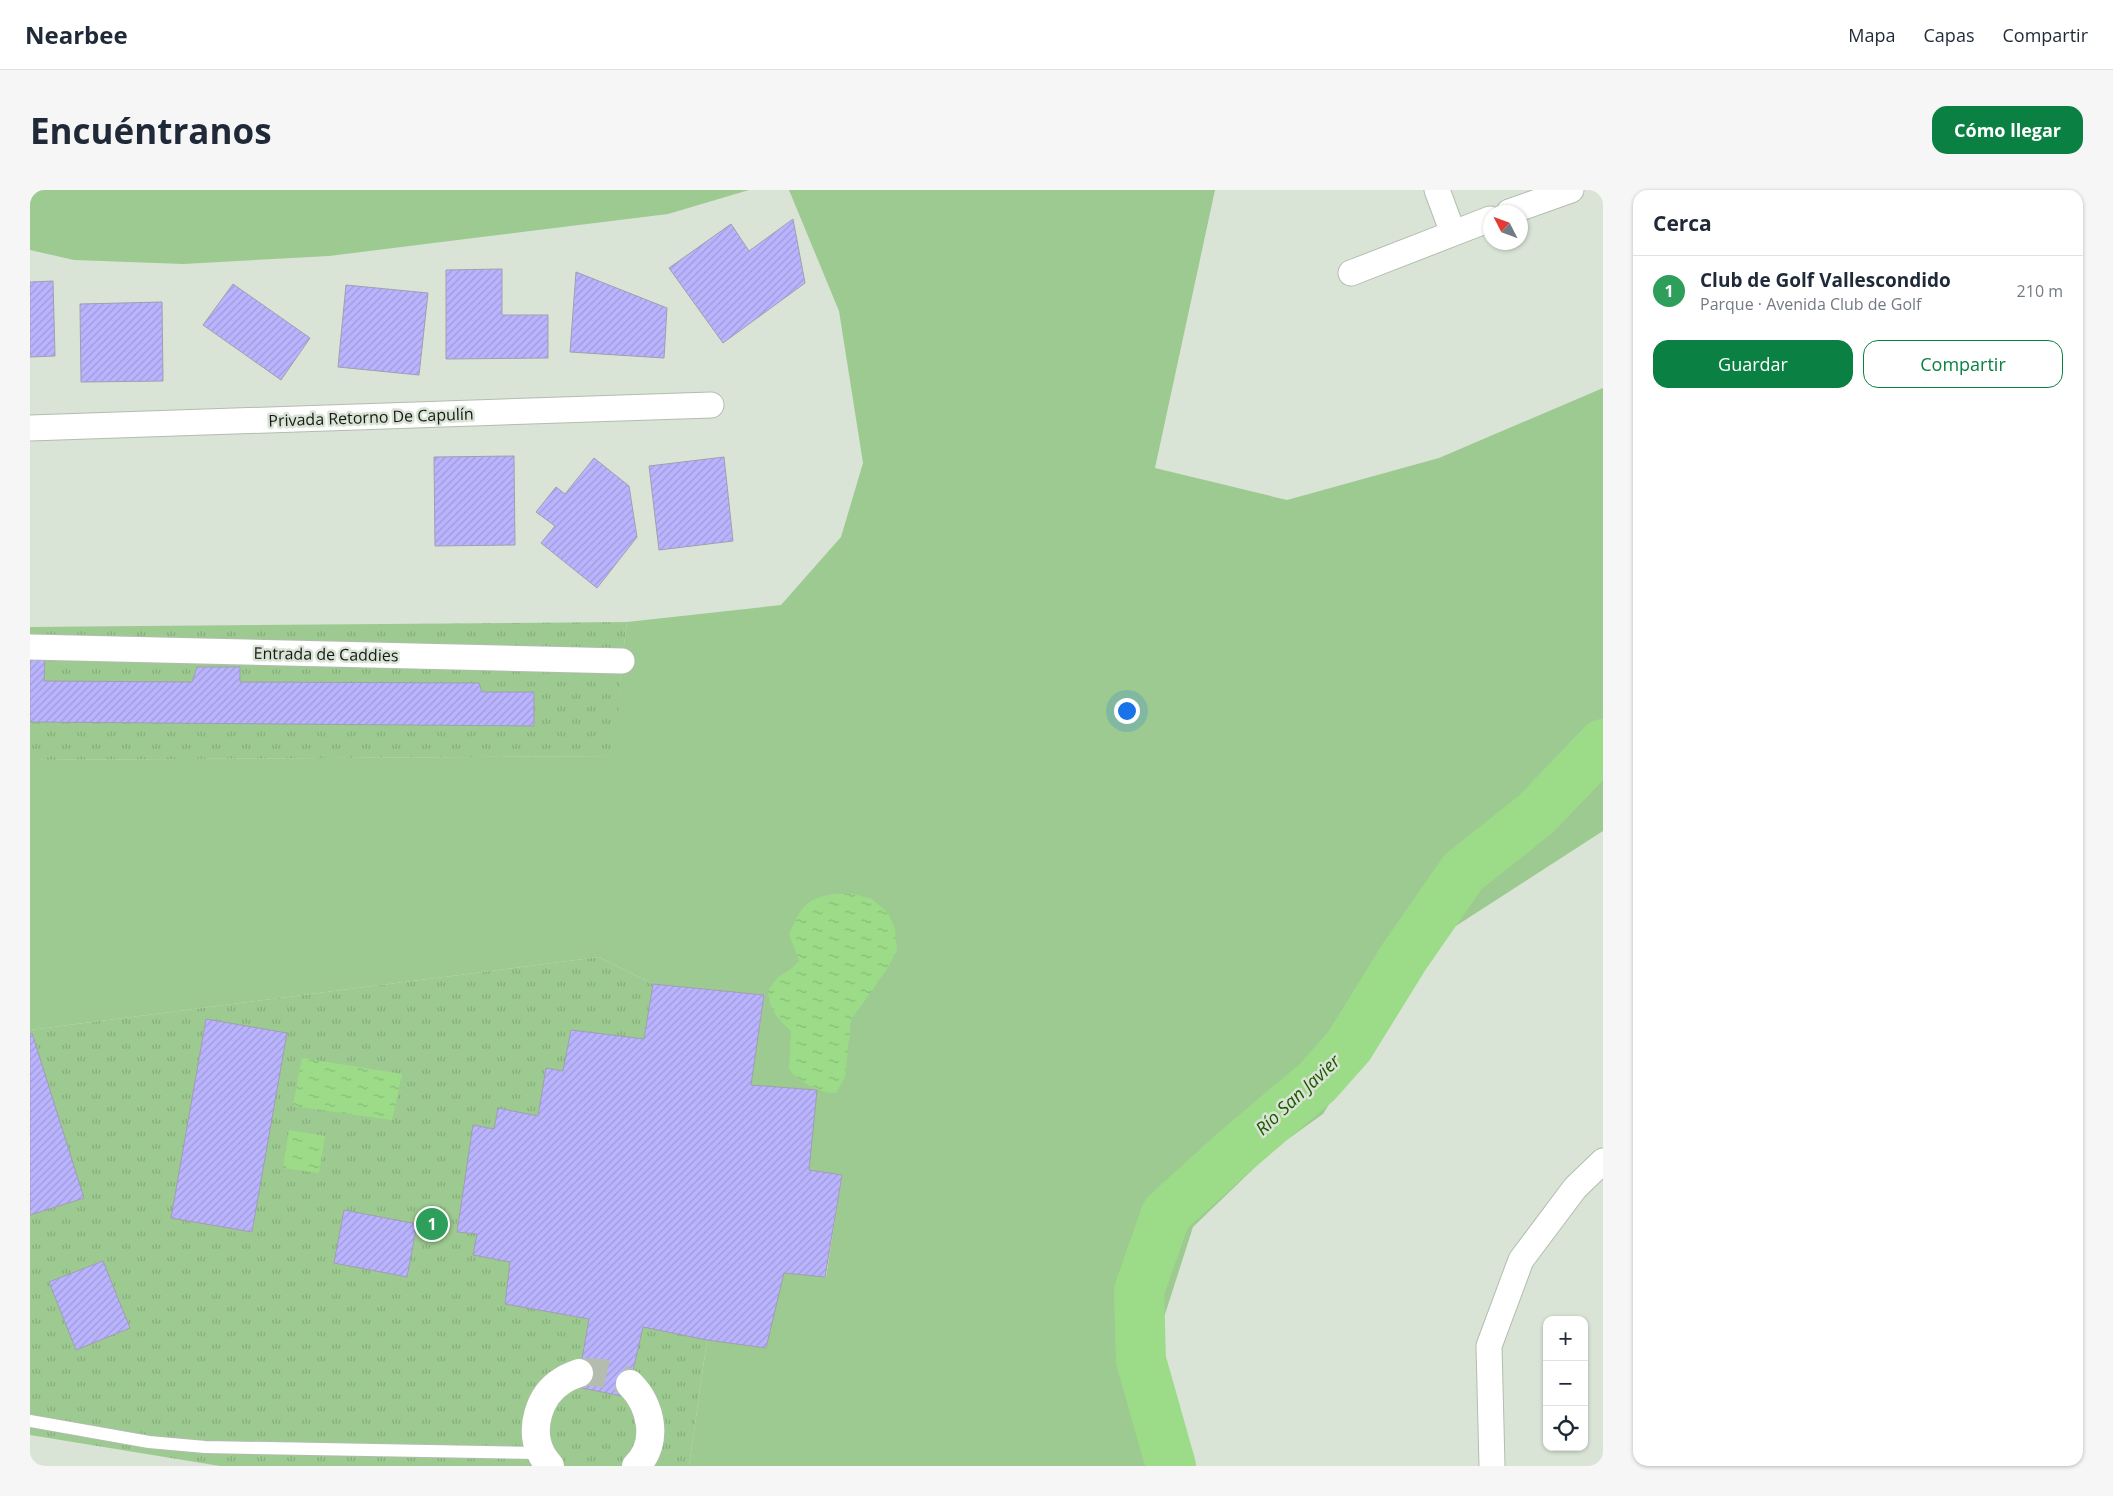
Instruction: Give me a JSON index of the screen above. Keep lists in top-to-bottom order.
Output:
{
  "streets": {
    "street": ["Privada Retorno De Capulín", "Entrada de Caddies"]
  },
  "water": ["Río San Javier"],
  "north": "top left",
  "page": {
    "header": "Nearbee",
    "nav": ["Mapa", "Capas", "Compartir"],
    "buttons": [
      "Cómo llegar",
      ["Guardar", "Compartir"]
    ],
    "title": "Encuéntranos",
    "heading": "Cerca",
    "list": [
      {
        "mark": "1",
        "name": "Club de Golf Vallescondido",
        "note": "Parque · Avenida Club de Golf",
        "value": "210 m"
      }
    ],
    "pins": "1",
    "map_buttons": ["+", "−"]
  }
}
